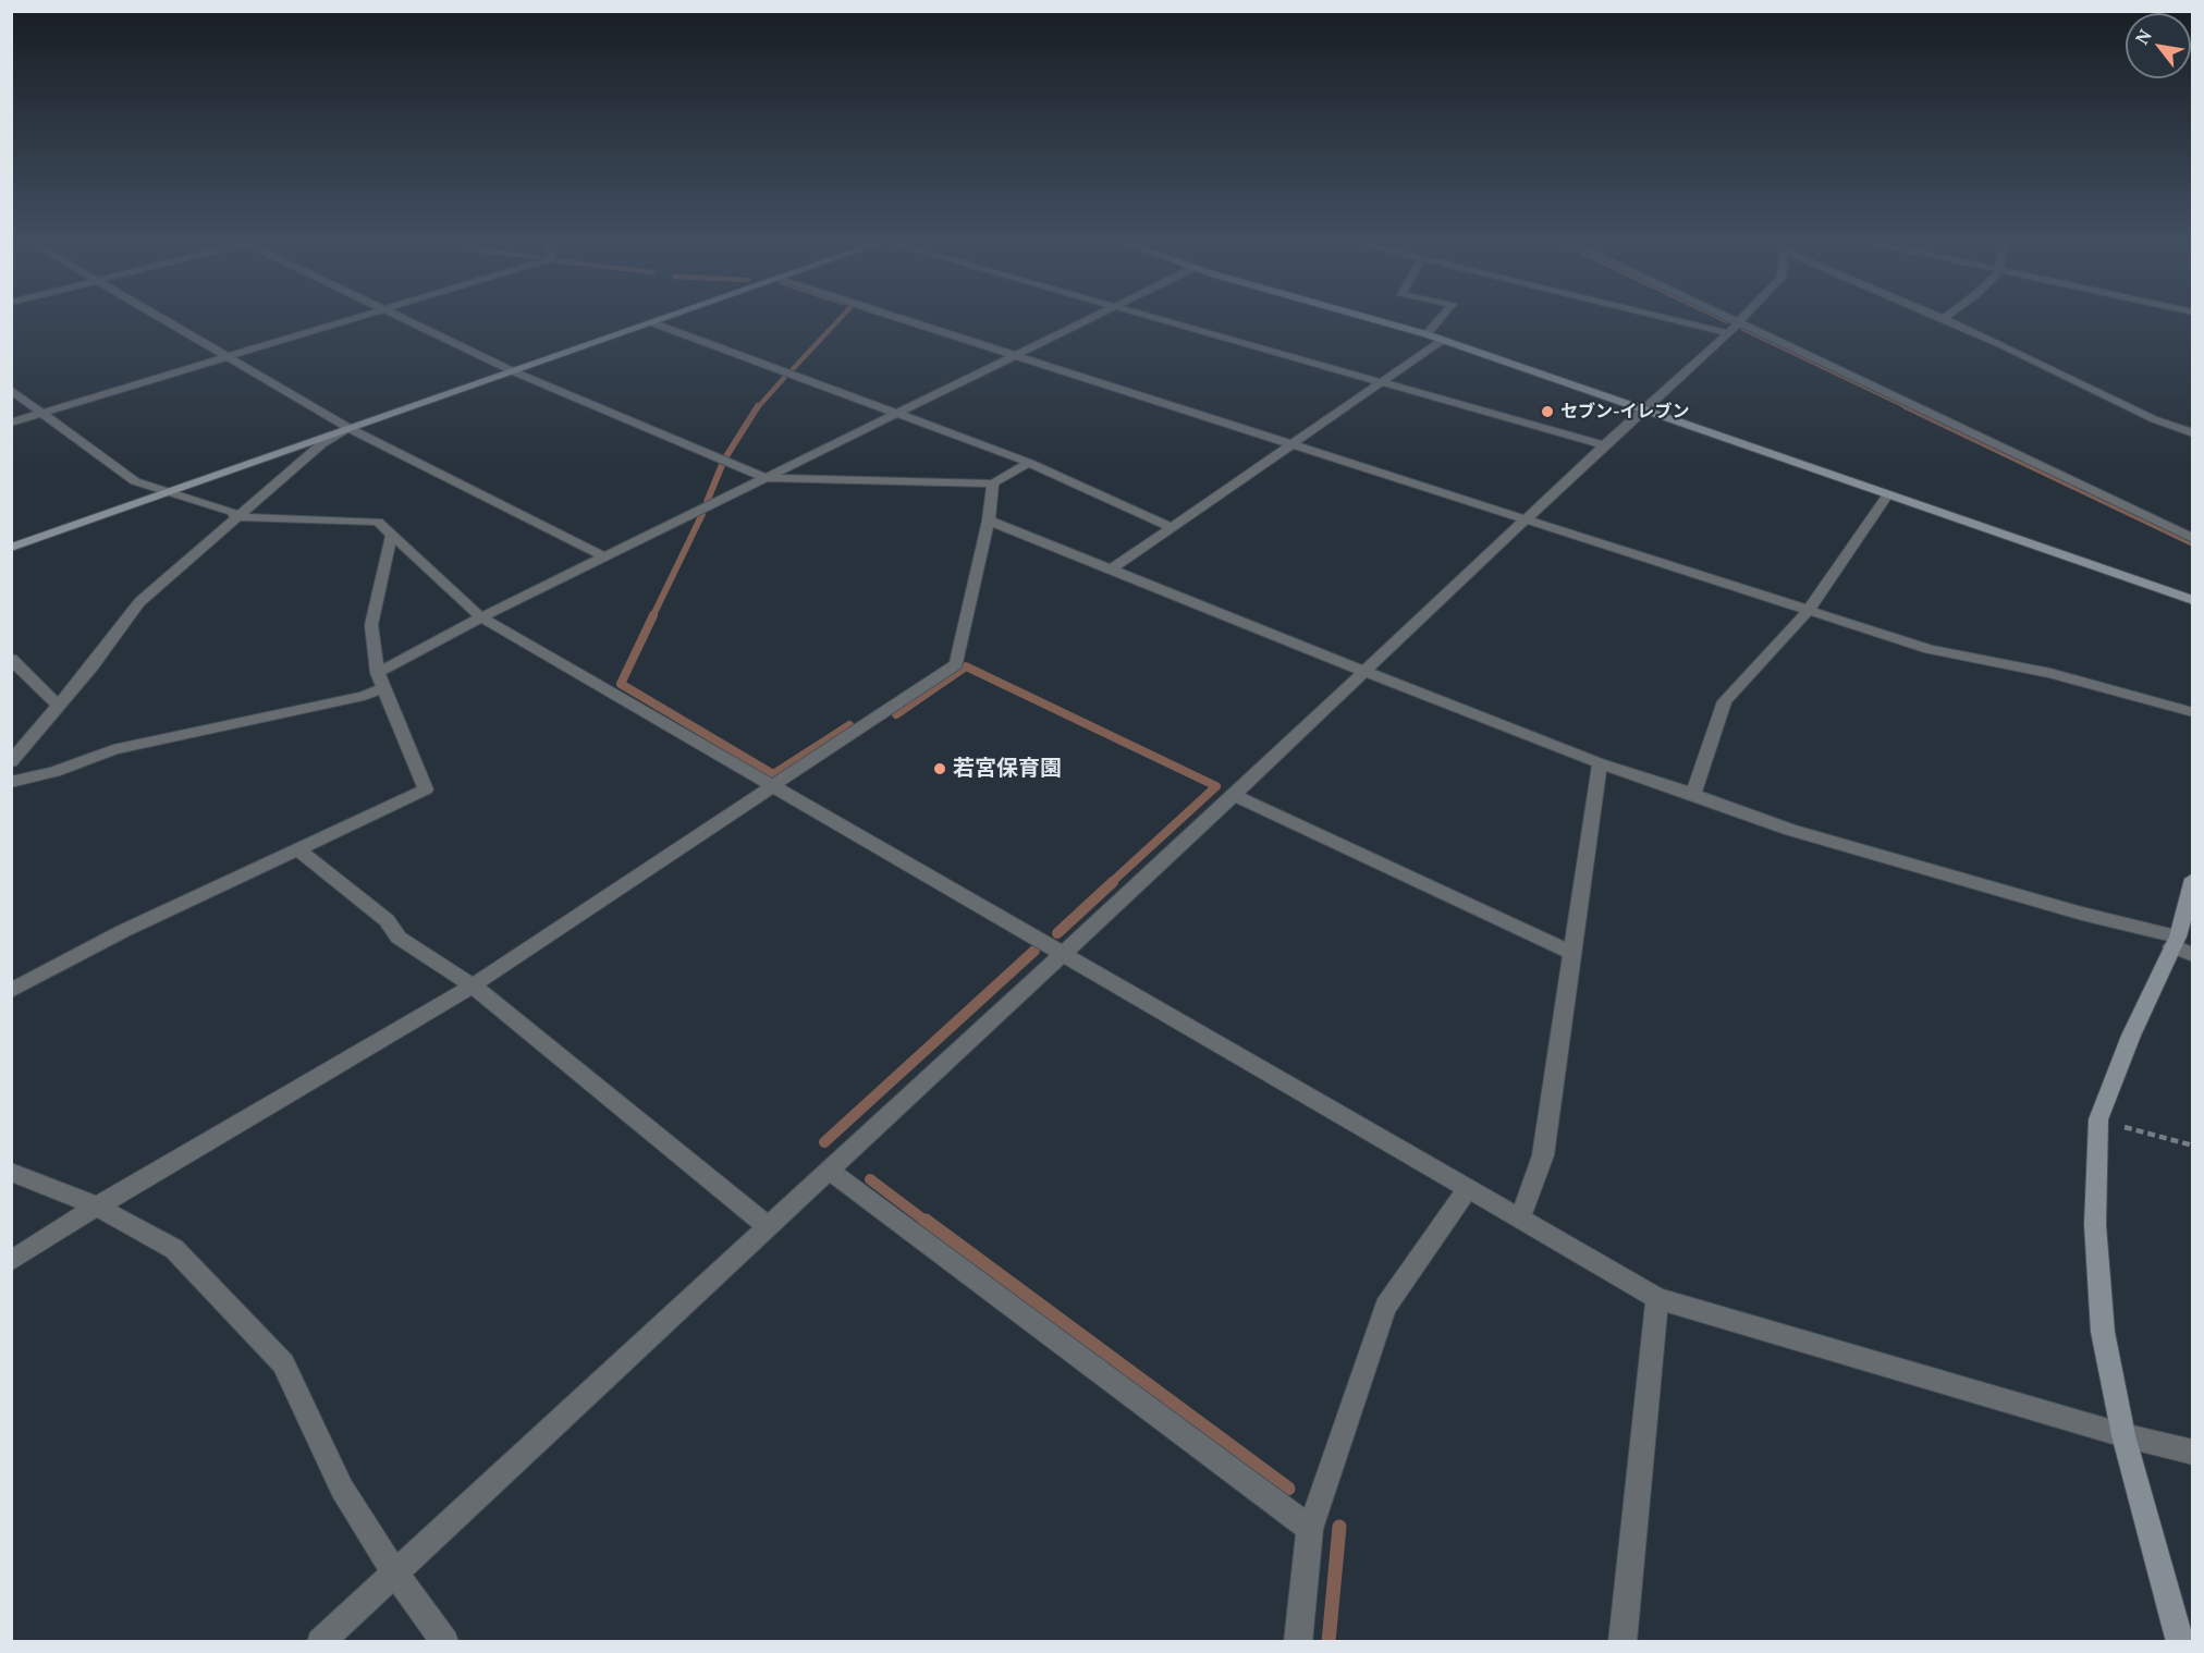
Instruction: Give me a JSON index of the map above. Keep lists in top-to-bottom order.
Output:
{
  "places": ["セブン-イレブン", "若宮保育園"],
  "north": "top left"
}
